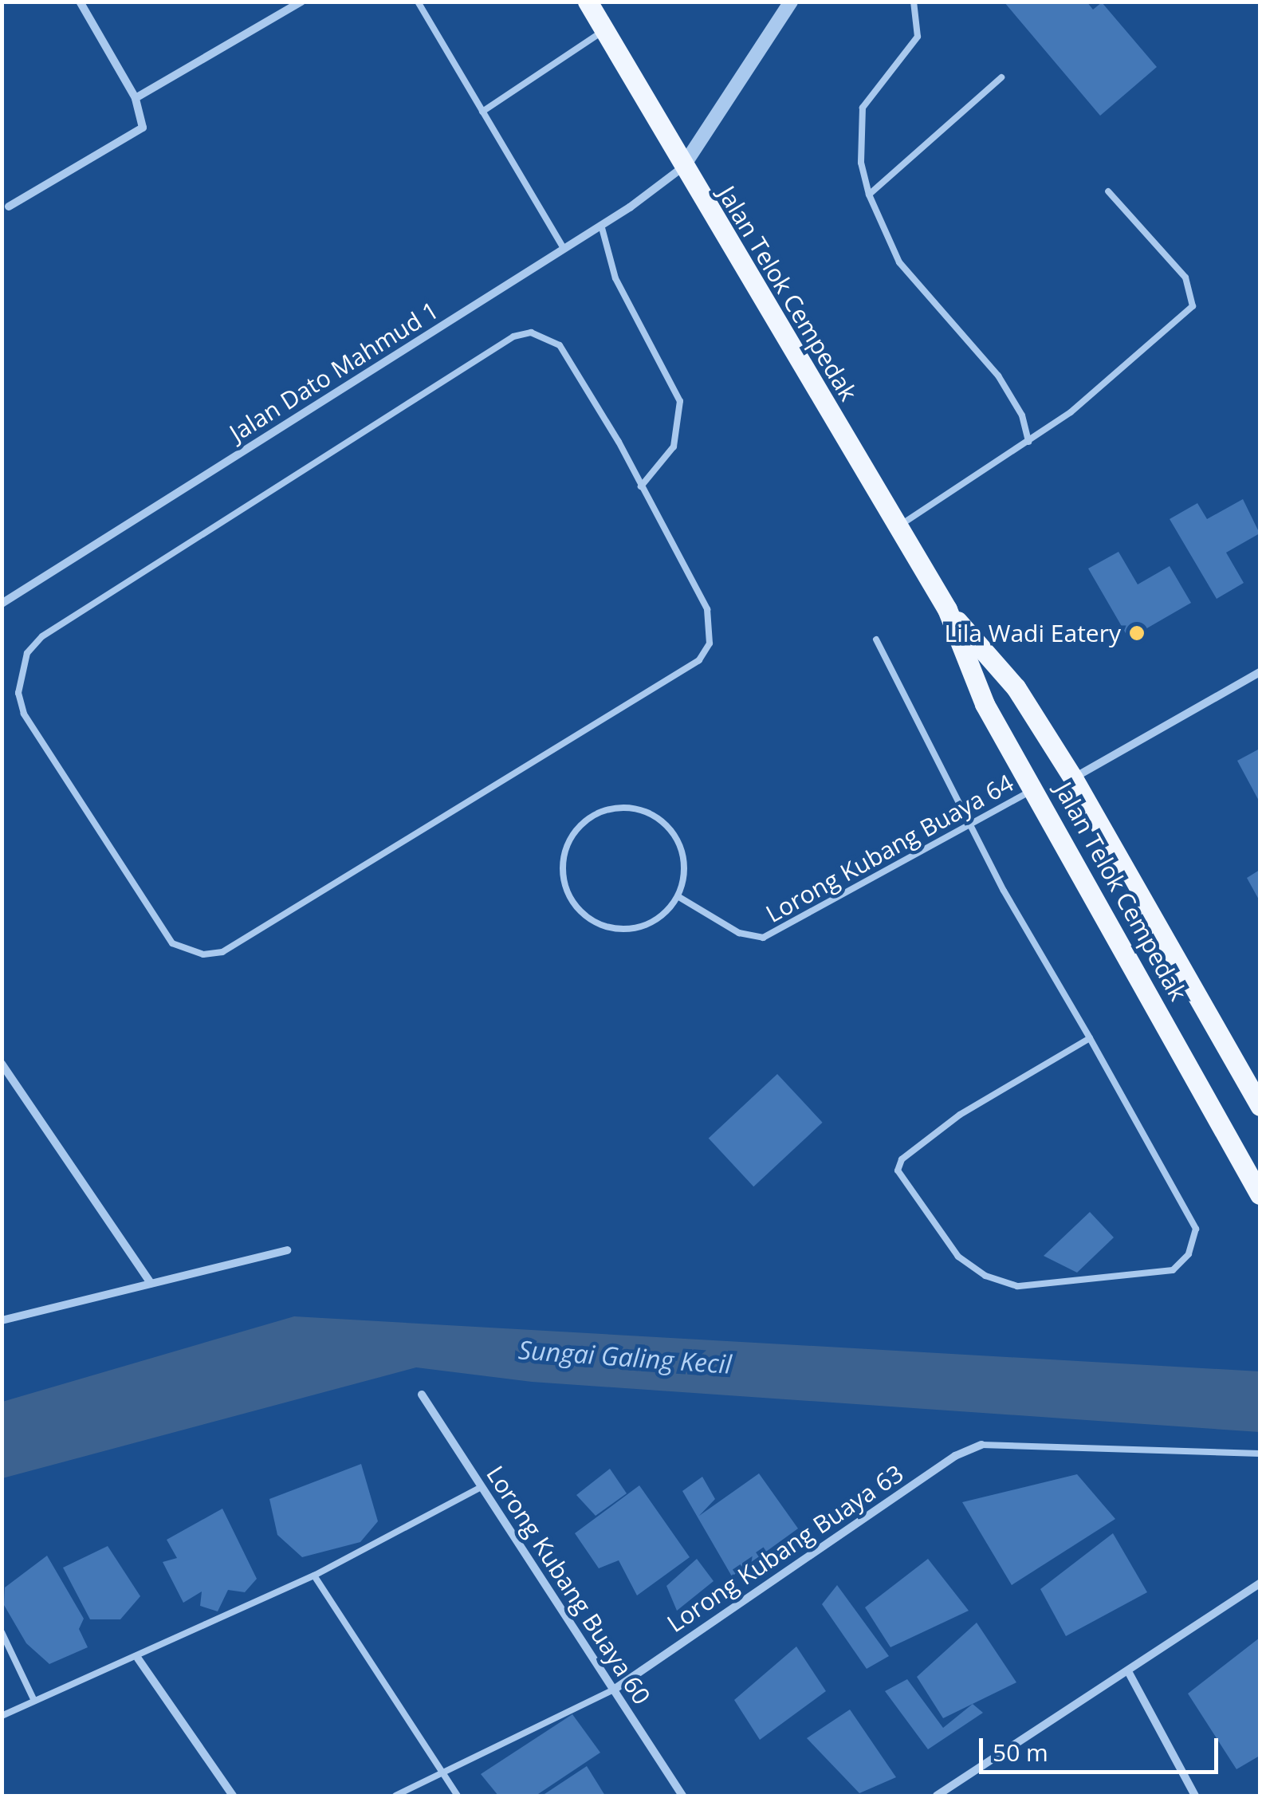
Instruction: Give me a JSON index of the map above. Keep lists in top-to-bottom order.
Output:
{
  "streets": {
    "main road": ["Jalan Telok Cempedak"],
    "street": ["Jalan Dato Mahmud 1", "Lorong Kubang Buaya 63", "Lorong Kubang Buaya 60"],
    "lane": ["Lorong Kubang Buaya 64"]
  },
  "crossings": [
    ["Jalan Telok Cempedak", "Jalan Dato Mahmud 1"],
    ["Jalan Telok Cempedak", "Lorong Kubang Buaya 64"],
    ["Lorong Kubang Buaya 63", "Lorong Kubang Buaya 60"]
  ],
  "water": ["Sungai Galing Kecil"],
  "places": ["Lila Wadi Eatery"],
  "scale_bar": "50 m"
}
